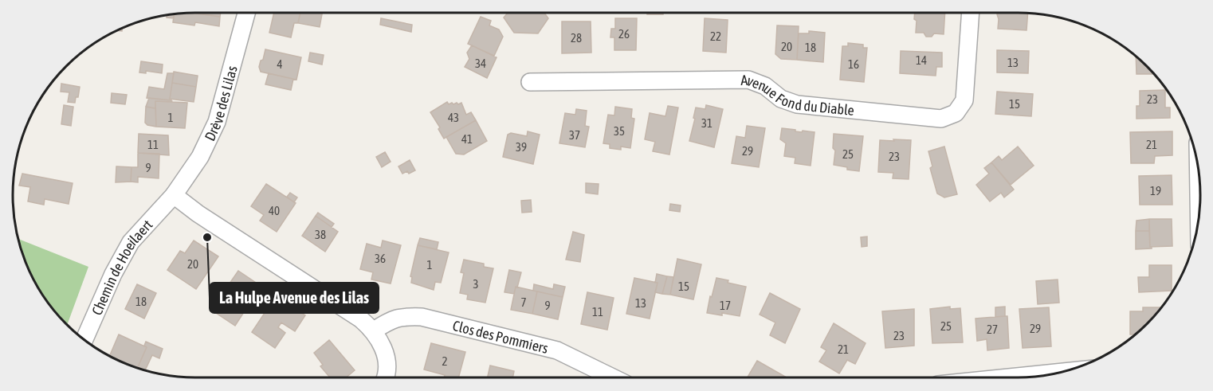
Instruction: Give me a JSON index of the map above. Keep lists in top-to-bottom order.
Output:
{
  "streets": {
    "street": [
      "Avenue Fond du Diable",
      "Drève des Lilas",
      "Chemin de Hoeilaert",
      "Clos des Pommiers"
    ]
  },
  "crossings": [
    ["Drève des Lilas", "Chemin de Hoeilaert"]
  ],
  "places": ["La Hulpe Avenue des Lilas"],
  "house_numbers": [
    "26",
    "22",
    "28",
    "20",
    "18",
    "14",
    "13",
    "34",
    "4",
    "16",
    "23",
    "15",
    "1",
    "43",
    "31",
    "35",
    "37",
    "41",
    "11",
    "21",
    "39",
    "29",
    "25",
    "23",
    "9",
    "19",
    "40",
    "38",
    "36",
    "20",
    "1",
    "3",
    "15",
    "18",
    "7",
    "13",
    "9",
    "17",
    "11",
    "25",
    "29",
    "27",
    "23",
    "21",
    "2"
  ]
}
